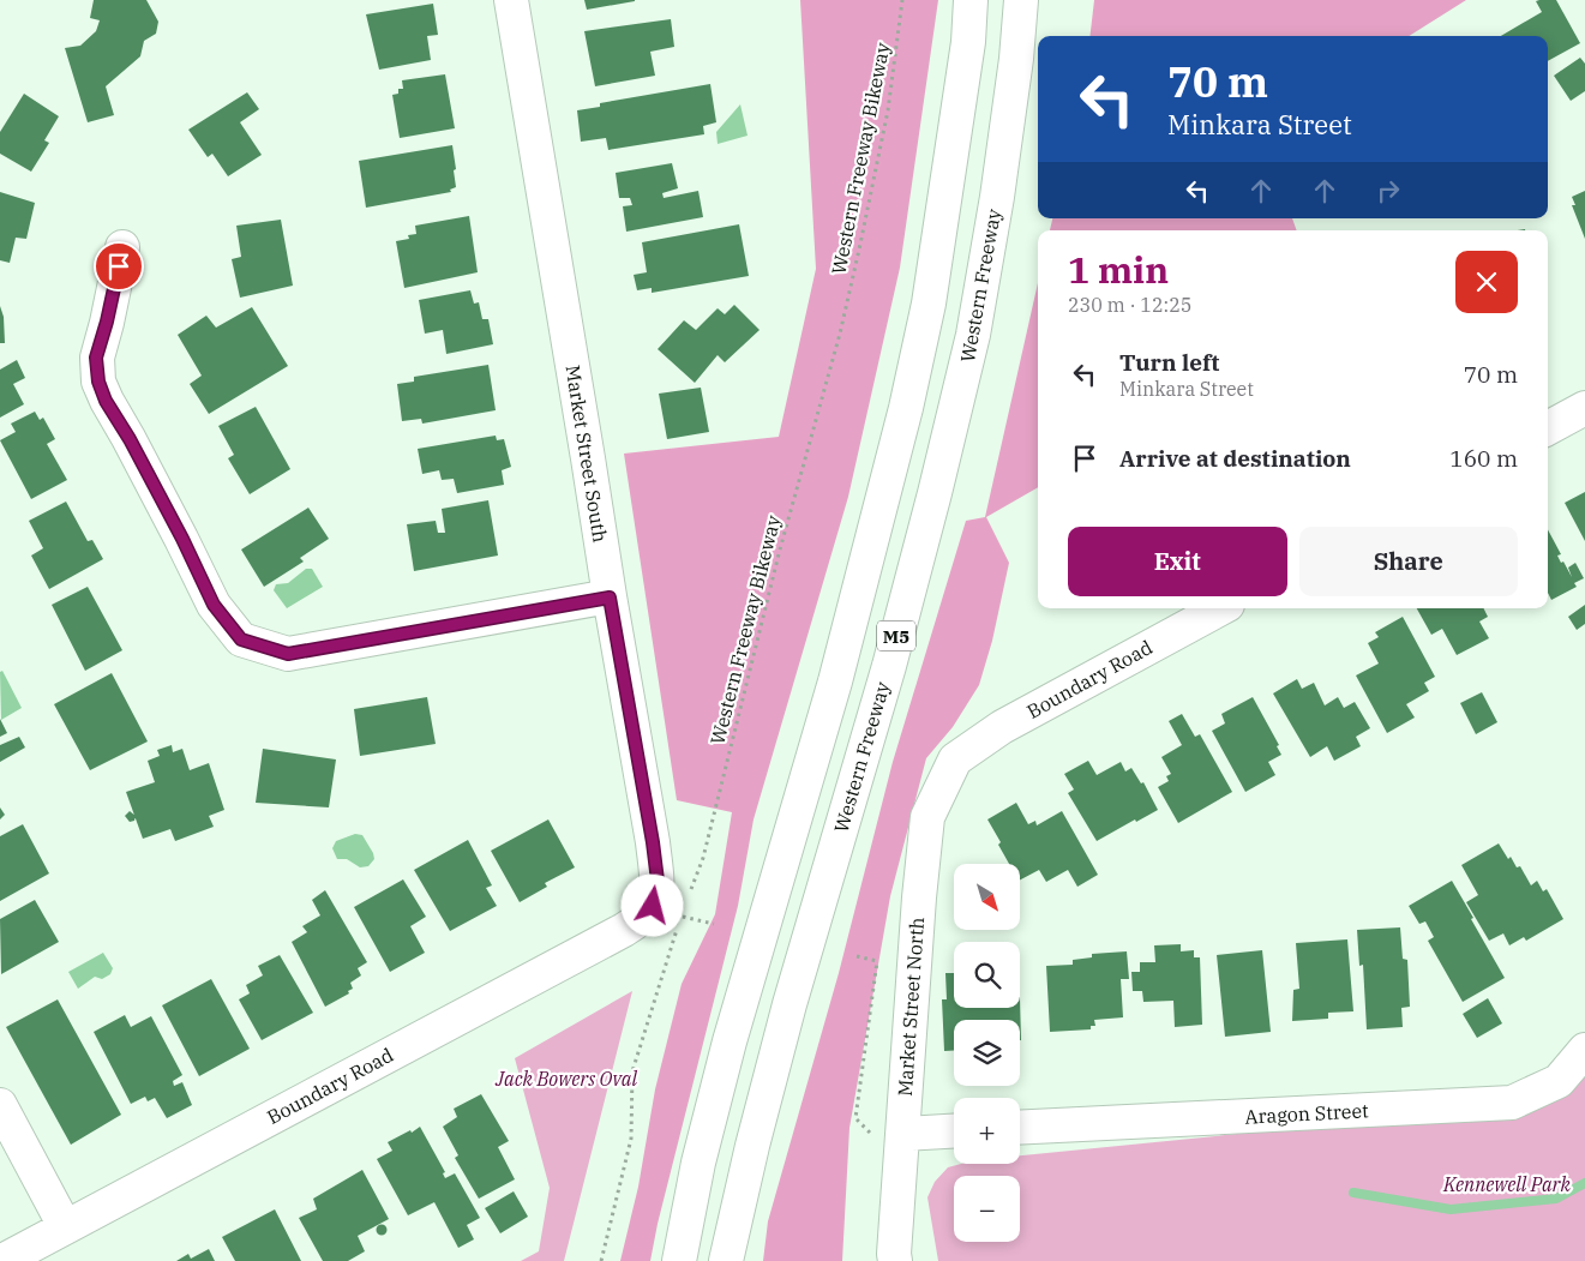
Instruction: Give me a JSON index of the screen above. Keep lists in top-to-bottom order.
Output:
{
  "streets": {
    "main road": [
      "Western Freeway",
      "Market Street South",
      "M5",
      "Boundary Road",
      "Market Street North",
      "Aragon Street"
    ],
    "path": ["Western Freeway Bikeway"]
  },
  "crossings": [
    ["Market Street South", "Boundary Road"],
    ["Boundary Road", "Market Street North"]
  ],
  "parks": ["Jack Bowers Oval", "Kennewell Park"],
  "north": "bottom right",
  "page": {
    "turn": ["70 m", "Minkara Street"],
    "heading": ["1 min", "230 m · 12:25"],
    "list": [
      {
        "name": "Turn left",
        "note": "Minkara Street",
        "value": "70 m"
      },
      {
        "name": "Arrive at destination",
        "value": "160 m"
      }
    ],
    "buttons": ["Exit", "Share"],
    "map_buttons": ["+", "−"]
  }
}
